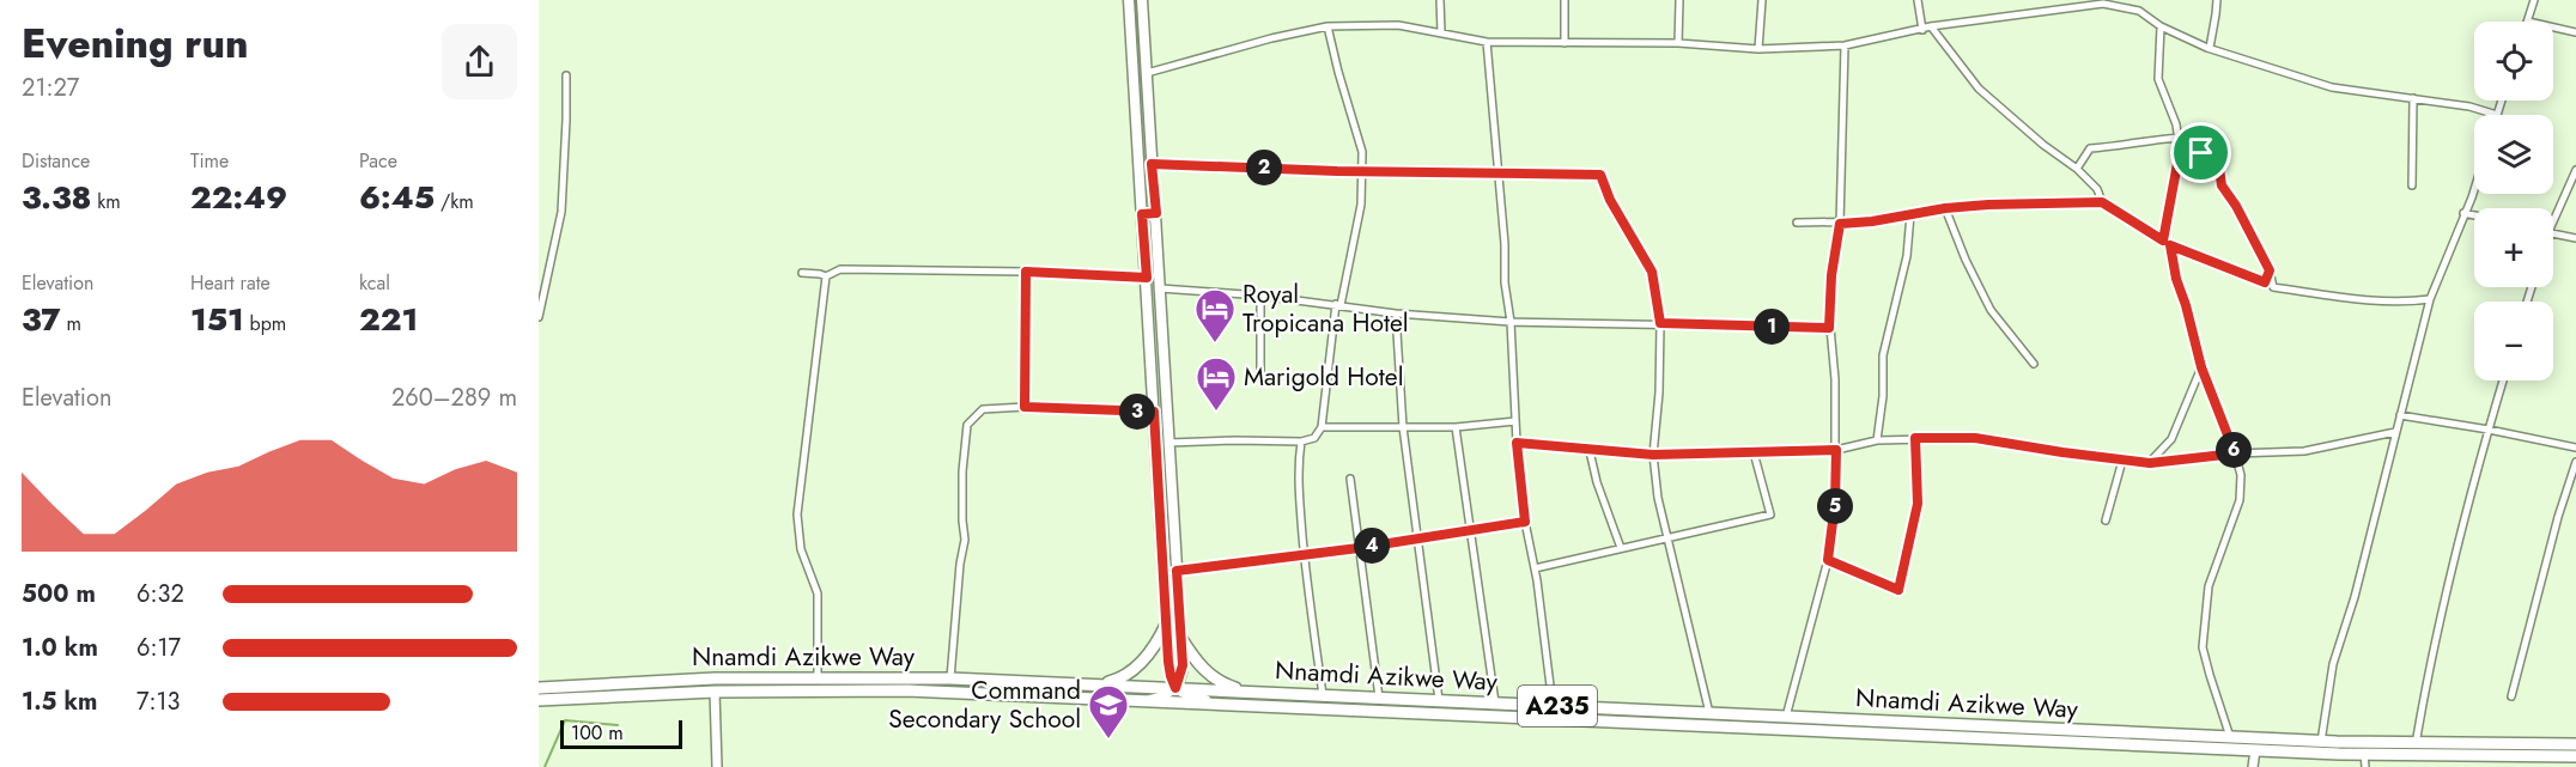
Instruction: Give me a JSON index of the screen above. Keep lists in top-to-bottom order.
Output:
{
  "streets": {
    "highway": ["Nnamdi Azikwe Way", "A235"]
  },
  "places": {
    "hotel": ["Royal Tropicana Hotel", "Marigold Hotel"],
    "school or university": ["Command Secondary School"]
  },
  "scale_bar": "100 m",
  "page": {
    "heading": ["Evening run", "21:27"],
    "map_buttons": ["+", "−"],
    "stats": [
      ["Distance", "3.38 km"],
      ["Time", "22:49"],
      ["Pace", "6:45 /km"],
      ["Elevation", "37 m"],
      ["Heart rate", "151 bpm"],
      ["kcal", "221"]
    ],
    "pins": [
      "2",
      "1",
      "3",
      "6",
      "5",
      "4"
    ],
    "chart": ["Elevation", "260–289 m"],
    "list": [
      {
        "name": "500 m",
        "note": "6:32"
      },
      {
        "name": "1.0 km",
        "note": "6:17"
      },
      {
        "name": "1.5 km",
        "note": "7:13"
      }
    ],
    "scale": "100 m"
  }
}
